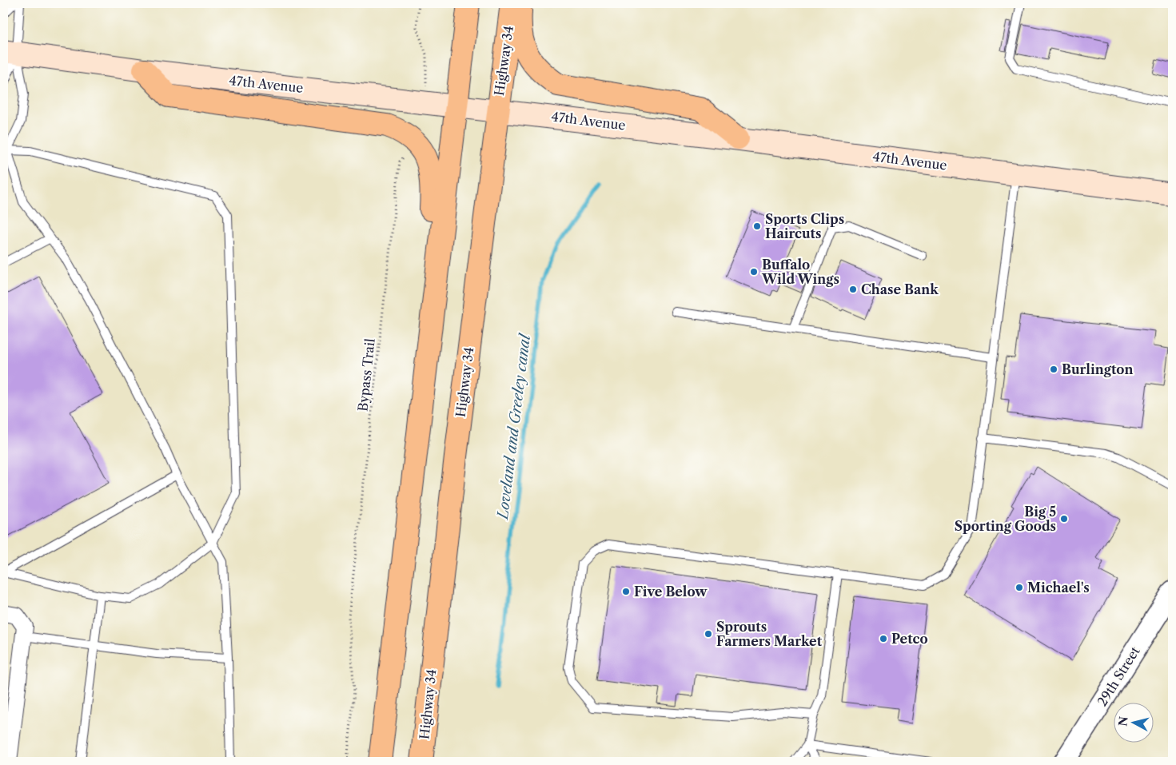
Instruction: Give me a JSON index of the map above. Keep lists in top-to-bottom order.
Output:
{
  "streets": {
    "highway": ["Highway 34"],
    "main road": ["47th Avenue"],
    "street": ["29th Street"],
    "path": ["Bypass Trail"]
  },
  "crossings": [
    ["Highway 34", "47th Avenue"]
  ],
  "water": ["Loveland and Greeley canal"],
  "places": [
    "Sports Clips Haircuts",
    "Buffalo Wild Wings",
    "Chase Bank",
    "Burlington",
    "Big 5 Sporting Goods",
    "Michael's",
    "Five Below",
    "Sprouts Farmers Market",
    "Petco"
  ],
  "north": "left"
}
